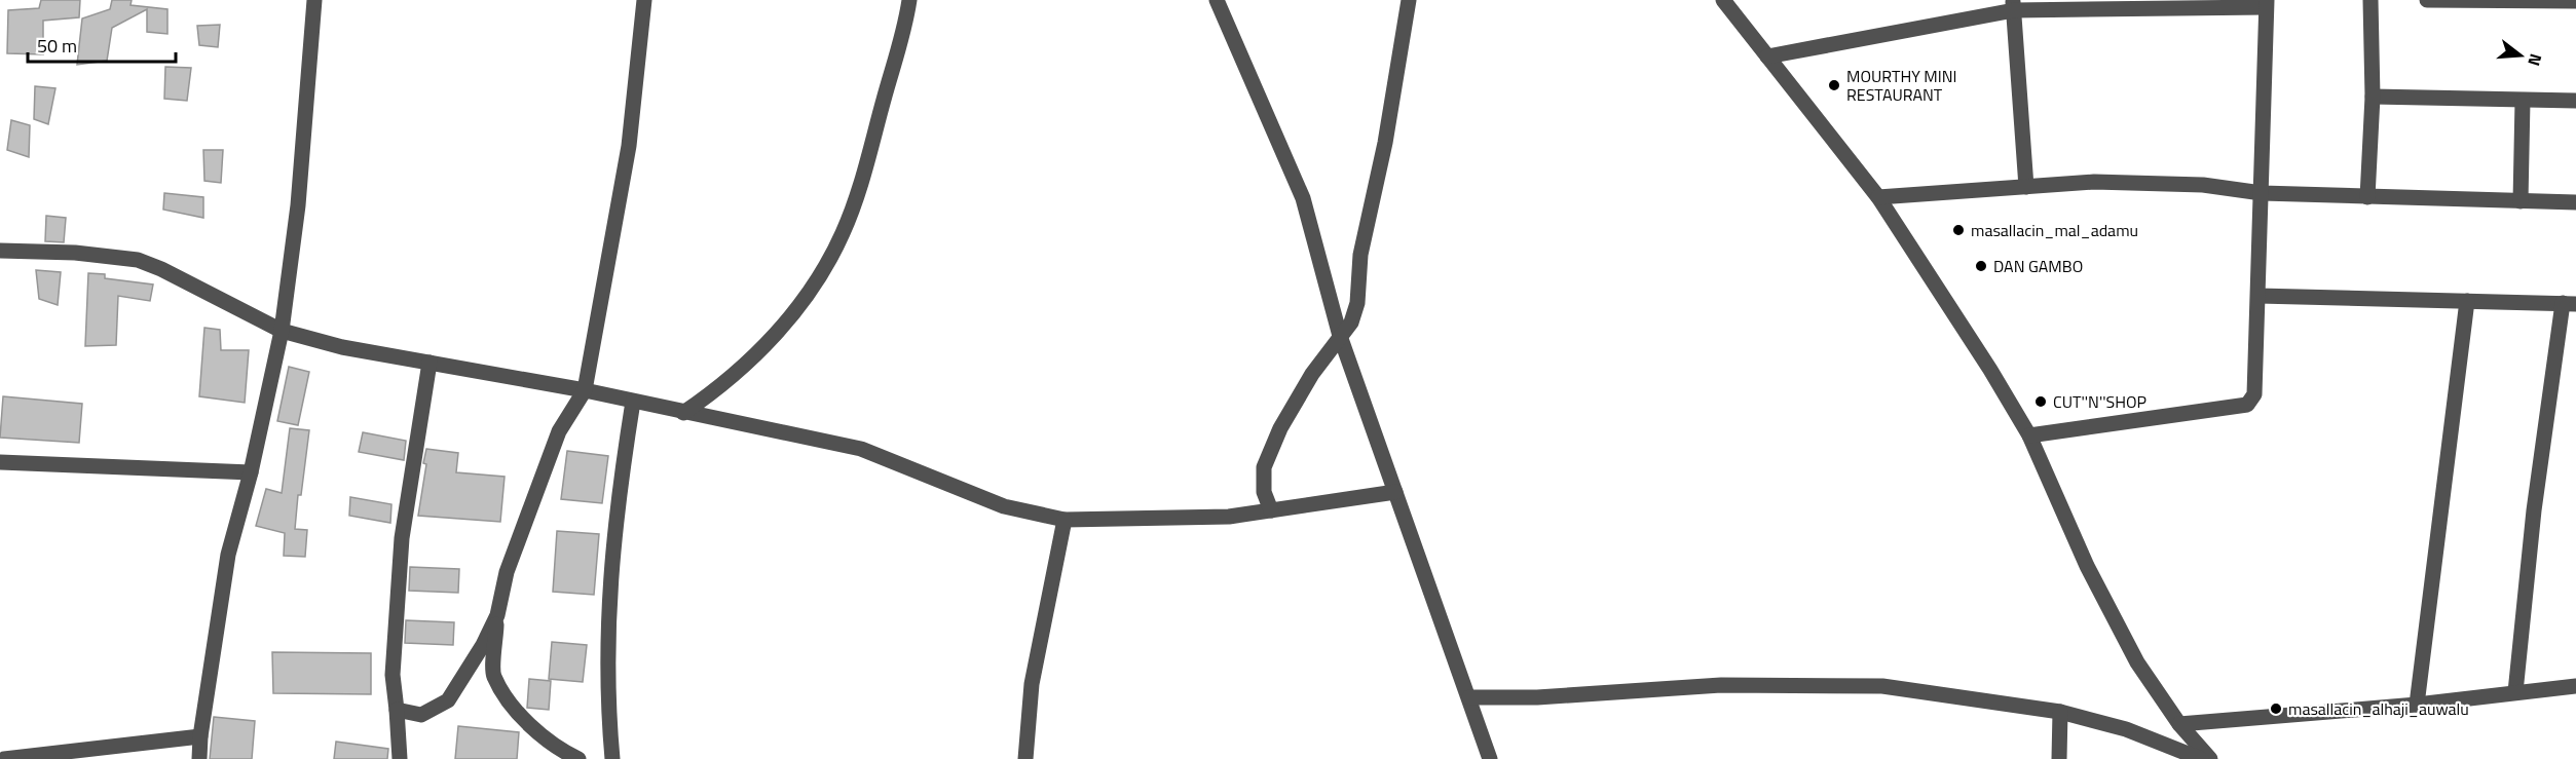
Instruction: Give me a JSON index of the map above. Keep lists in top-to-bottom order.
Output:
{
  "places": [
    "MOURTHY MINI RESTAURANT",
    "masallacin_mal_adamu",
    "DAN GAMBO",
    "CUT''N''SHOP",
    "masallacin_alhaji_auwalu"
  ],
  "scale_bar": "50 m",
  "north": "right"
}
